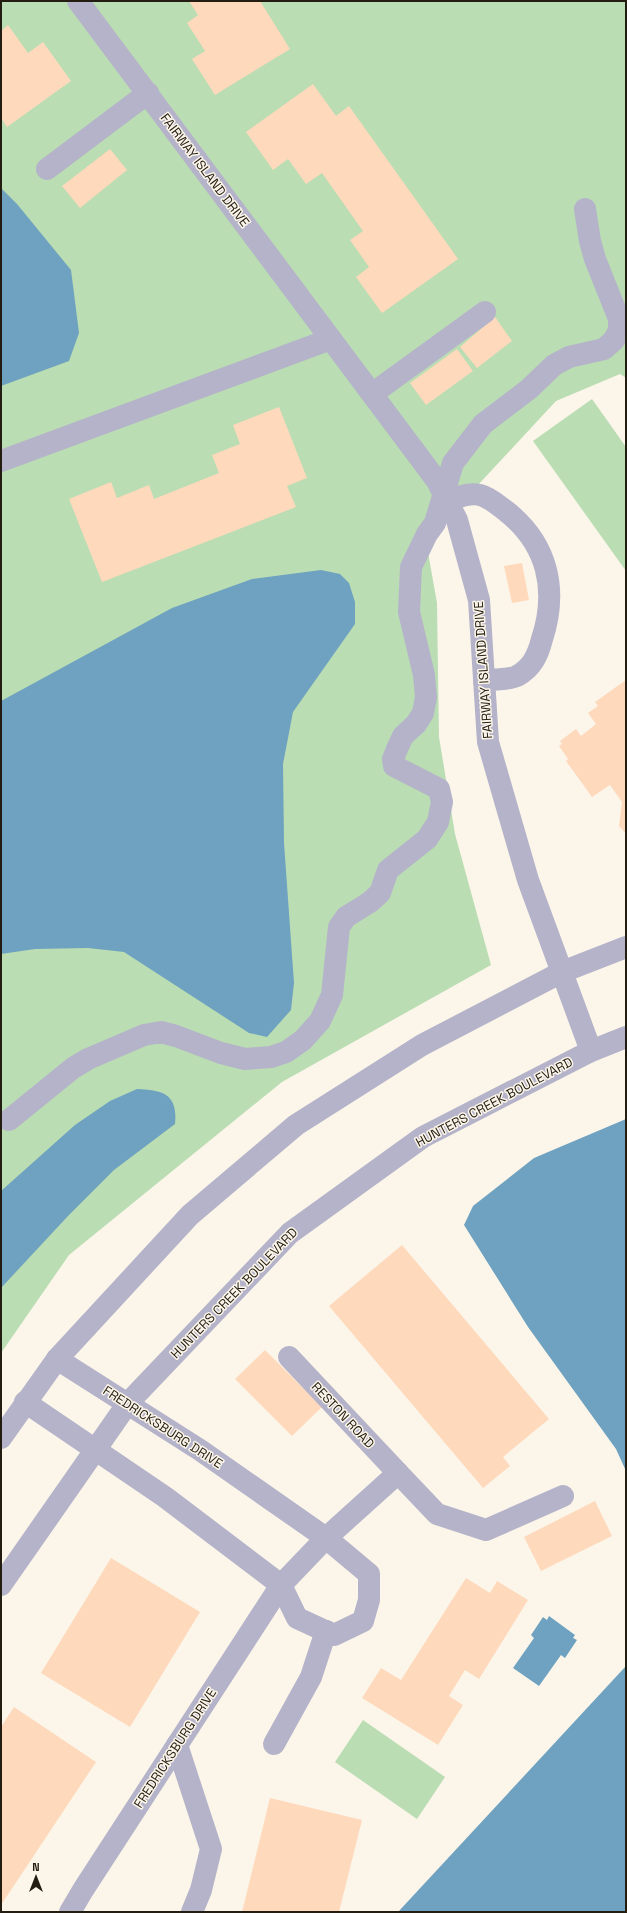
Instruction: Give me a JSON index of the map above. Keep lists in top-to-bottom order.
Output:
{
  "streets": {
    "street": [
      "FAIRWAY ISLAND DRIVE",
      "HUNTERS CREEK BOULEVARD",
      "RESTON ROAD",
      "FREDRICKSBURG DRIVE"
    ]
  },
  "crossings": [
    ["FAIRWAY ISLAND DRIVE", "HUNTERS CREEK BOULEVARD"],
    ["HUNTERS CREEK BOULEVARD", "FREDRICKSBURG DRIVE"]
  ],
  "north": "top"
}
